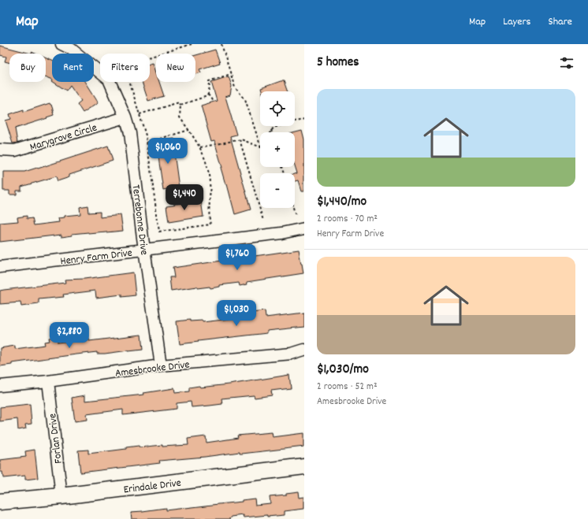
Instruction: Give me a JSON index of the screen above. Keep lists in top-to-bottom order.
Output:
{
  "streets": {
    "street": [
      "Marygrove Circle",
      "Terrebonne Drive",
      "Henry Farm Drive",
      "Amesbrooke Drive",
      "Forlan Drive",
      "Erindale Drive"
    ]
  },
  "crossings": [
    ["Marygrove Circle", "Terrebonne Drive"],
    ["Terrebonne Drive", "Henry Farm Drive"],
    ["Terrebonne Drive", "Amesbrooke Drive"],
    ["Amesbrooke Drive", "Forlan Drive"],
    ["Forlan Drive", "Erindale Drive"]
  ],
  "page": {
    "header": "Map",
    "nav": ["Map", "Layers", "Share"],
    "heading": "5 homes",
    "chip": [
      "Buy",
      "Rent",
      "Filters",
      "New"
    ],
    "list": [
      {
        "name": "$1,440/mo",
        "note": "2 rooms · 70 m² · Henry Farm Drive"
      },
      {
        "name": "$1,030/mo",
        "note": "2 rooms · 52 m² · Amesbrooke Drive"
      }
    ],
    "map_buttons": ["+", "−"],
    "price": [
      "$1,060",
      "$1,440",
      "$1,760",
      "$1,030",
      "$2,880"
    ]
  }
}
